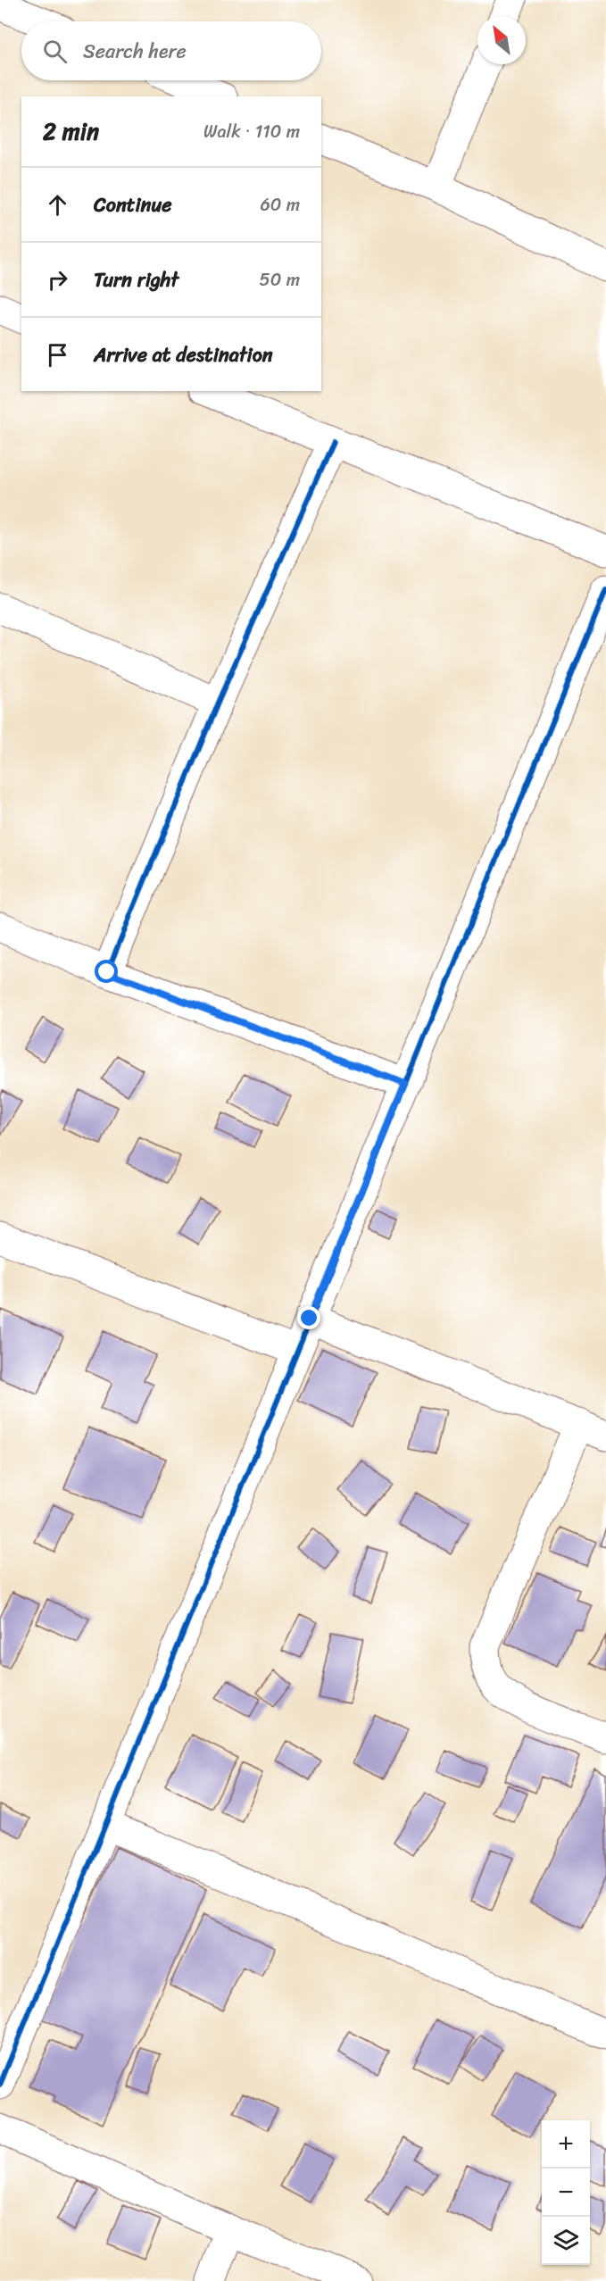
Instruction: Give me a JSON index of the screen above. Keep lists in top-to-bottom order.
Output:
{
  "north": "top left",
  "page": {
    "search": "Search here",
    "heading": ["2 min", "Walk · 110 m"],
    "list": [
      ["Continue", "60 m"],
      ["Turn right", "50 m"],
      "Arrive at destination"
    ],
    "map_buttons": ["+", "−"]
  }
}
